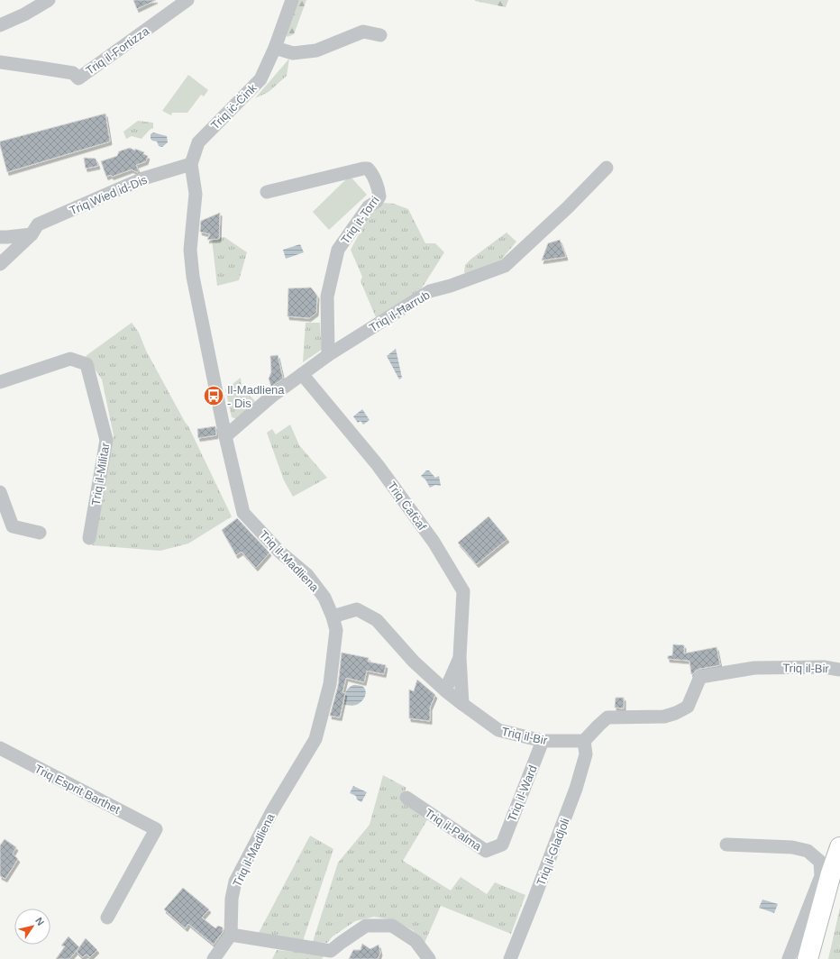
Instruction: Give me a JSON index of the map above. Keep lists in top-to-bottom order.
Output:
{
  "streets": {
    "street": [
      "Triq il-Fortizza",
      "Triq iċ-Ċink",
      "Triq Wied id-Dis",
      "Triq it-Torri",
      "Triq il-Ħarrub",
      "Triq il-Militar",
      "Triq Ċafċaf",
      "Triq il-Madliena",
      "Triq il-Bir",
      "Triq Esprit Barthet",
      "Triq il-Ward",
      "Triq il-Palma",
      "Triq il-Gladjoli"
    ]
  },
  "crossings": [
    ["Triq iċ-Ċink", "Triq Wied id-Dis"],
    ["Triq iċ-Ċink", "Triq il-Madliena"],
    ["Triq Wied id-Dis", "Triq il-Madliena"],
    ["Triq it-Torri", "Triq il-Ħarrub"],
    ["Triq il-Ħarrub", "Triq Ċafċaf"],
    ["Triq il-Ħarrub", "Triq il-Madliena"],
    ["Triq Ċafċaf", "Triq il-Bir"],
    ["Triq il-Madliena", "Triq il-Bir"],
    ["Triq il-Bir", "Triq il-Ward"],
    ["Triq il-Bir", "Triq il-Gladjoli"],
    ["Triq il-Ward", "Triq il-Palma"]
  ],
  "places": {
    "bus stop": ["Il-Madliena - Dis"]
  },
  "north": "top right"
}
